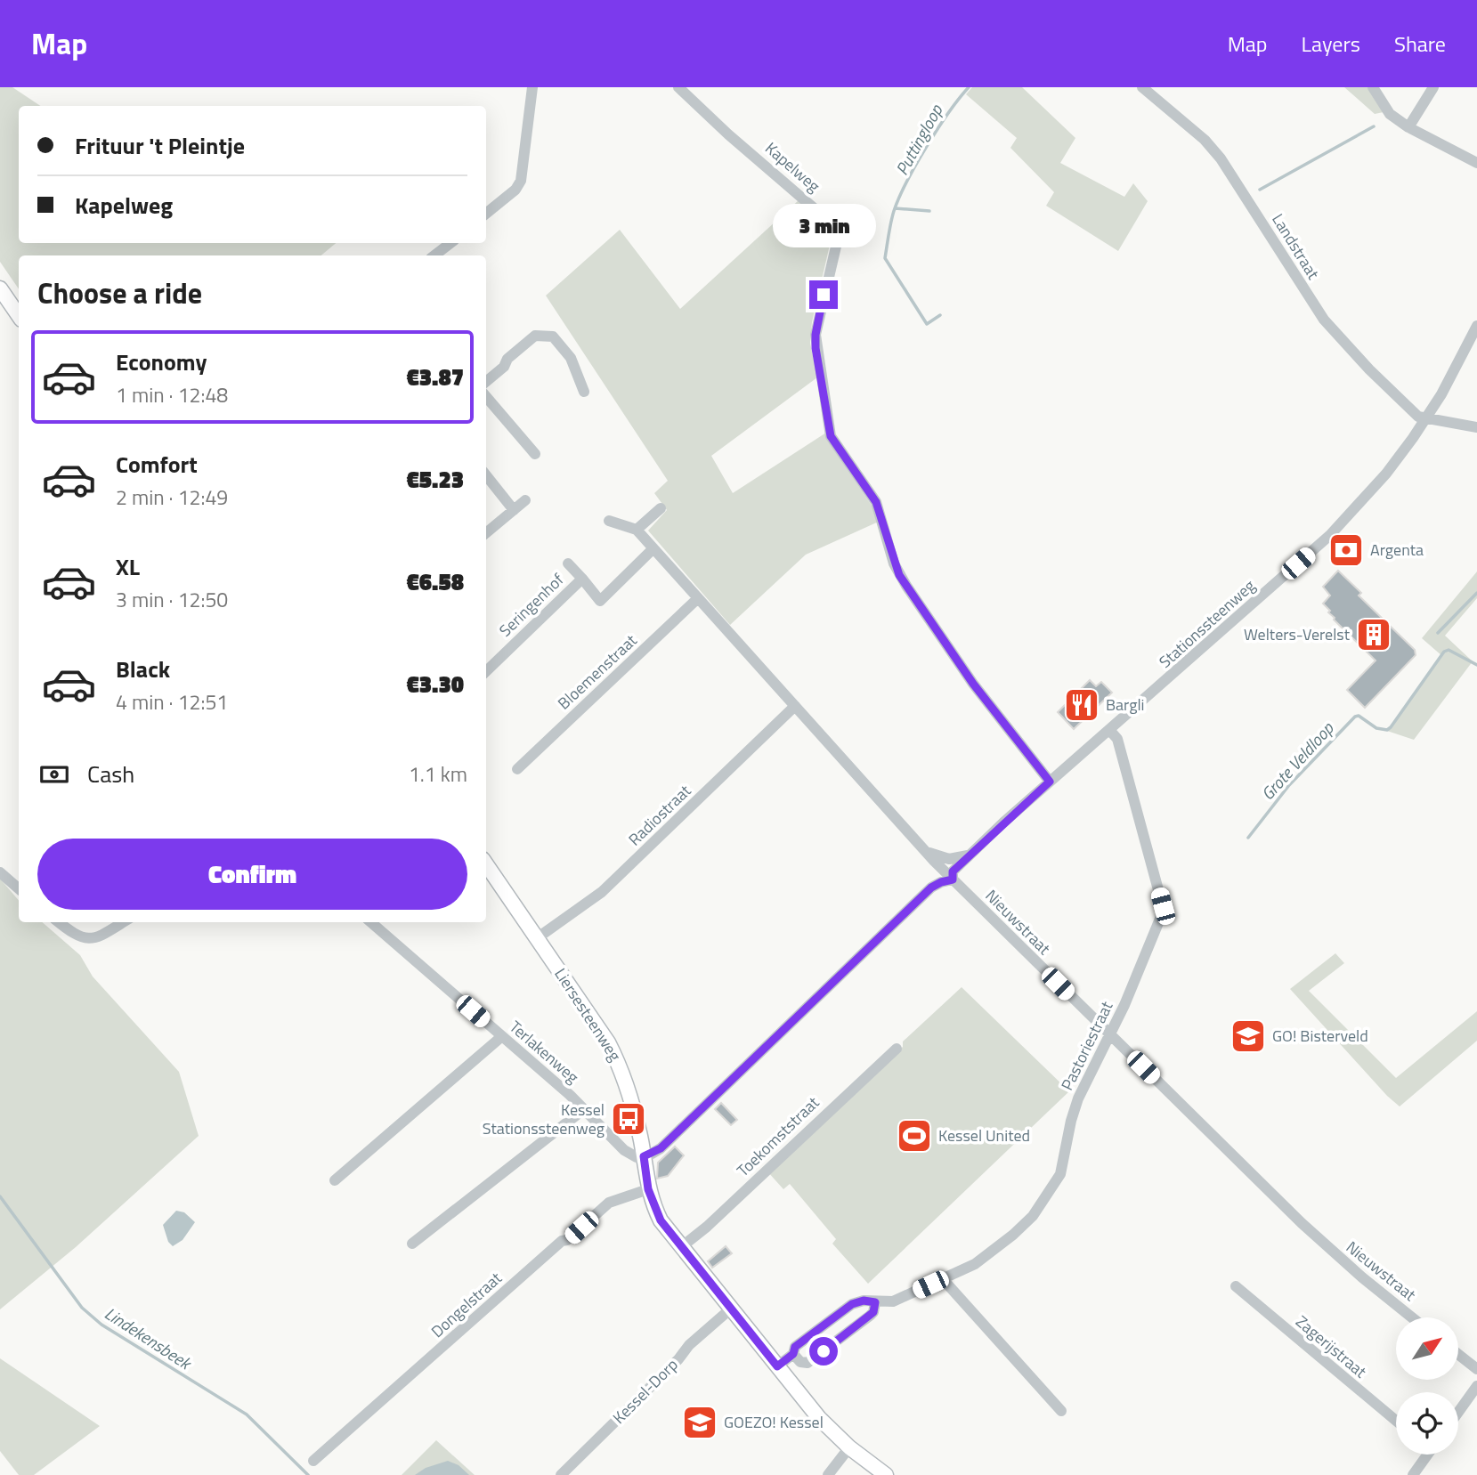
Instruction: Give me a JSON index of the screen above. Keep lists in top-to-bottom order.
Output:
{
  "streets": {
    "main road": ["Liersesteenweg"],
    "street": [
      "Kapelweg",
      "Landstraat",
      "Seringenhof",
      "Stationssteenweg",
      "Bloemenstraat",
      "Radiostraat",
      "Nieuwstraat",
      "Pastoriestraat",
      "Terlakenweg",
      "Toekomststraat",
      "Dongelstraat",
      "Zagerijstraat",
      "Kessel-Dorp"
    ]
  },
  "crossings": [
    ["Kapelweg", "Stationssteenweg"],
    ["Landstraat", "Stationssteenweg"],
    ["Seringenhof", "Nieuwstraat"],
    ["Stationssteenweg", "Nieuwstraat"],
    ["Stationssteenweg", "Pastoriestraat"],
    ["Bloemenstraat", "Nieuwstraat"],
    ["Radiostraat", "Nieuwstraat"],
    ["Radiostraat", "Liersesteenweg"],
    ["Nieuwstraat", "Pastoriestraat"],
    ["Liersesteenweg", "Terlakenweg"],
    ["Liersesteenweg", "Dongelstraat"]
  ],
  "water": ["Puttingloop", "Grote Veldloop", "Lindekensbeek"],
  "places": {
    "bank": ["Argenta"],
    "building": ["Welters-Verelst"],
    "restaurant": ["Bargli"],
    "school or university": ["GO! Bisterveld", "GOEZO! Kessel"],
    "bus stop": ["Kessel Stationssteenweg"],
    "sports": ["Kessel United"]
  },
  "north": "top right",
  "page": {
    "header": "Map",
    "nav": ["Map", "Layers", "Share"],
    "banner": ["Frituur 't Pleintje", "Kapelweg"],
    "bubble": "3 min",
    "heading": "Choose a ride",
    "list": [
      {
        "name": "Economy",
        "note": "1 min · 12:48",
        "value": "€3.87"
      },
      {
        "name": "Comfort",
        "note": "2 min · 12:49",
        "value": "€5.23"
      },
      {
        "name": "XL",
        "note": "3 min · 12:50",
        "value": "€6.58"
      },
      {
        "name": "Black",
        "note": "4 min · 12:51",
        "value": "€3.30"
      }
    ],
    "pay": ["Cash", "1.1 km"],
    "buttons": "Confirm"
  }
}
